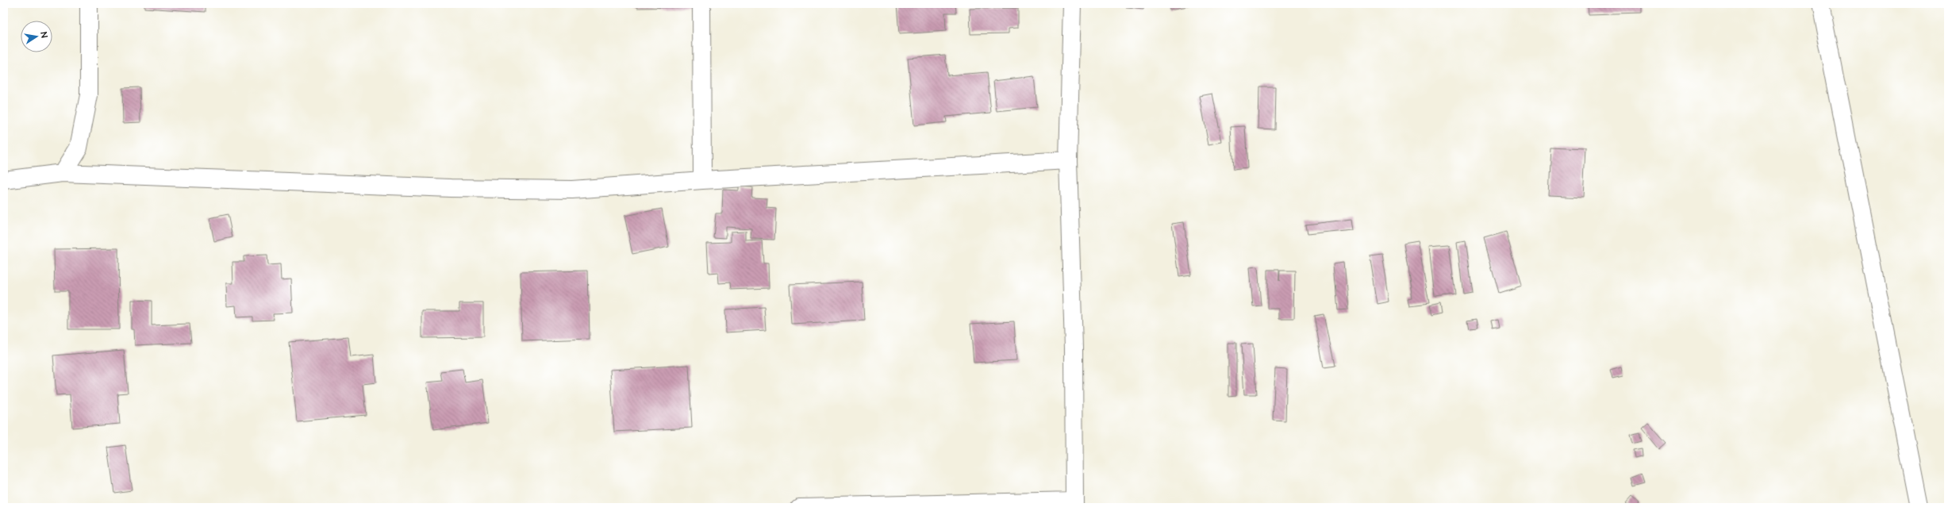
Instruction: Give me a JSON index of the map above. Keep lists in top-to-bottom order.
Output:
{
  "north": "right"
}
